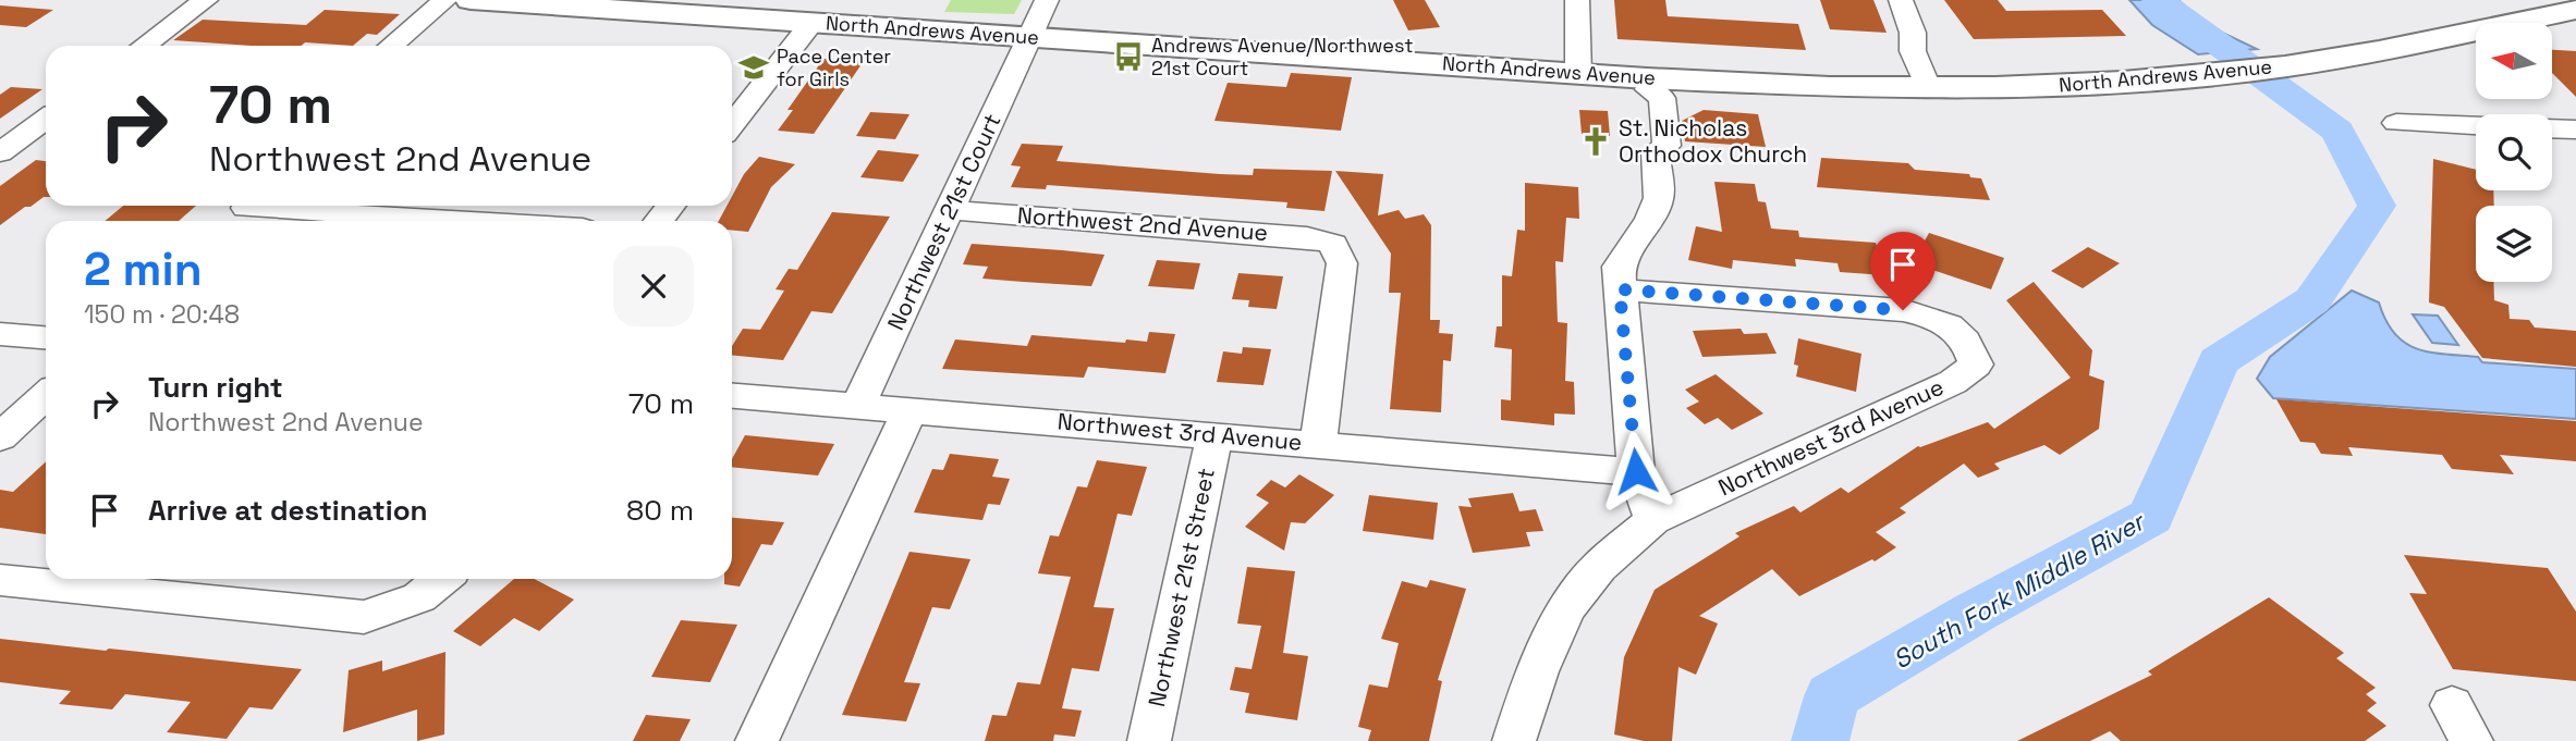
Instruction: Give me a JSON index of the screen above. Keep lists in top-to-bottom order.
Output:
{
  "streets": {
    "main road": ["North Andrews Avenue"],
    "street": [
      "Northwest 21st Court",
      "Northwest 2nd Avenue",
      "Northwest 3rd Avenue",
      "Northwest 21st Street"
    ]
  },
  "crossings": [
    ["North Andrews Avenue", "Northwest 21st Court"],
    ["Northwest 21st Court", "Northwest 2nd Avenue"],
    ["Northwest 21st Court", "Northwest 3rd Avenue"],
    ["Northwest 2nd Avenue", "Northwest 3rd Avenue"],
    ["Northwest 3rd Avenue", "Northwest 21st Street"]
  ],
  "water": ["South Fork Middle River"],
  "places": {
    "bus stop": ["Andrews Avenue/Northwest 21st Court"],
    "school or university": ["Pace Center for Girls"],
    "church": ["St. Nicholas Orthodox Church"]
  },
  "north": "left",
  "page": {
    "turn": ["70 m", "Northwest 2nd Avenue"],
    "heading": ["2 min", "150 m · 20:48"],
    "list": [
      {
        "name": "Turn right",
        "note": "Northwest 2nd Avenue",
        "value": "70 m"
      },
      {
        "name": "Arrive at destination",
        "value": "80 m"
      }
    ]
  }
}
